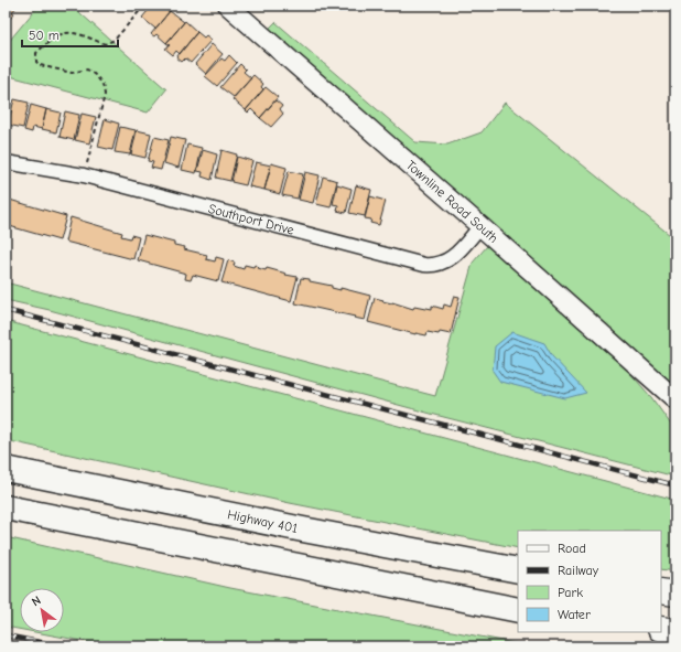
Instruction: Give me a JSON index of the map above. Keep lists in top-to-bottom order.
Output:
{
  "streets": {
    "highway": ["Highway 401"],
    "street": ["Townline Road South", "Southport Drive"]
  },
  "crossings": [
    ["Townline Road South", "Southport Drive"]
  ],
  "legend": [
    "Road",
    "Railway",
    "Park",
    "Water"
  ],
  "scale_bar": "50 m",
  "north": "top left"
}
